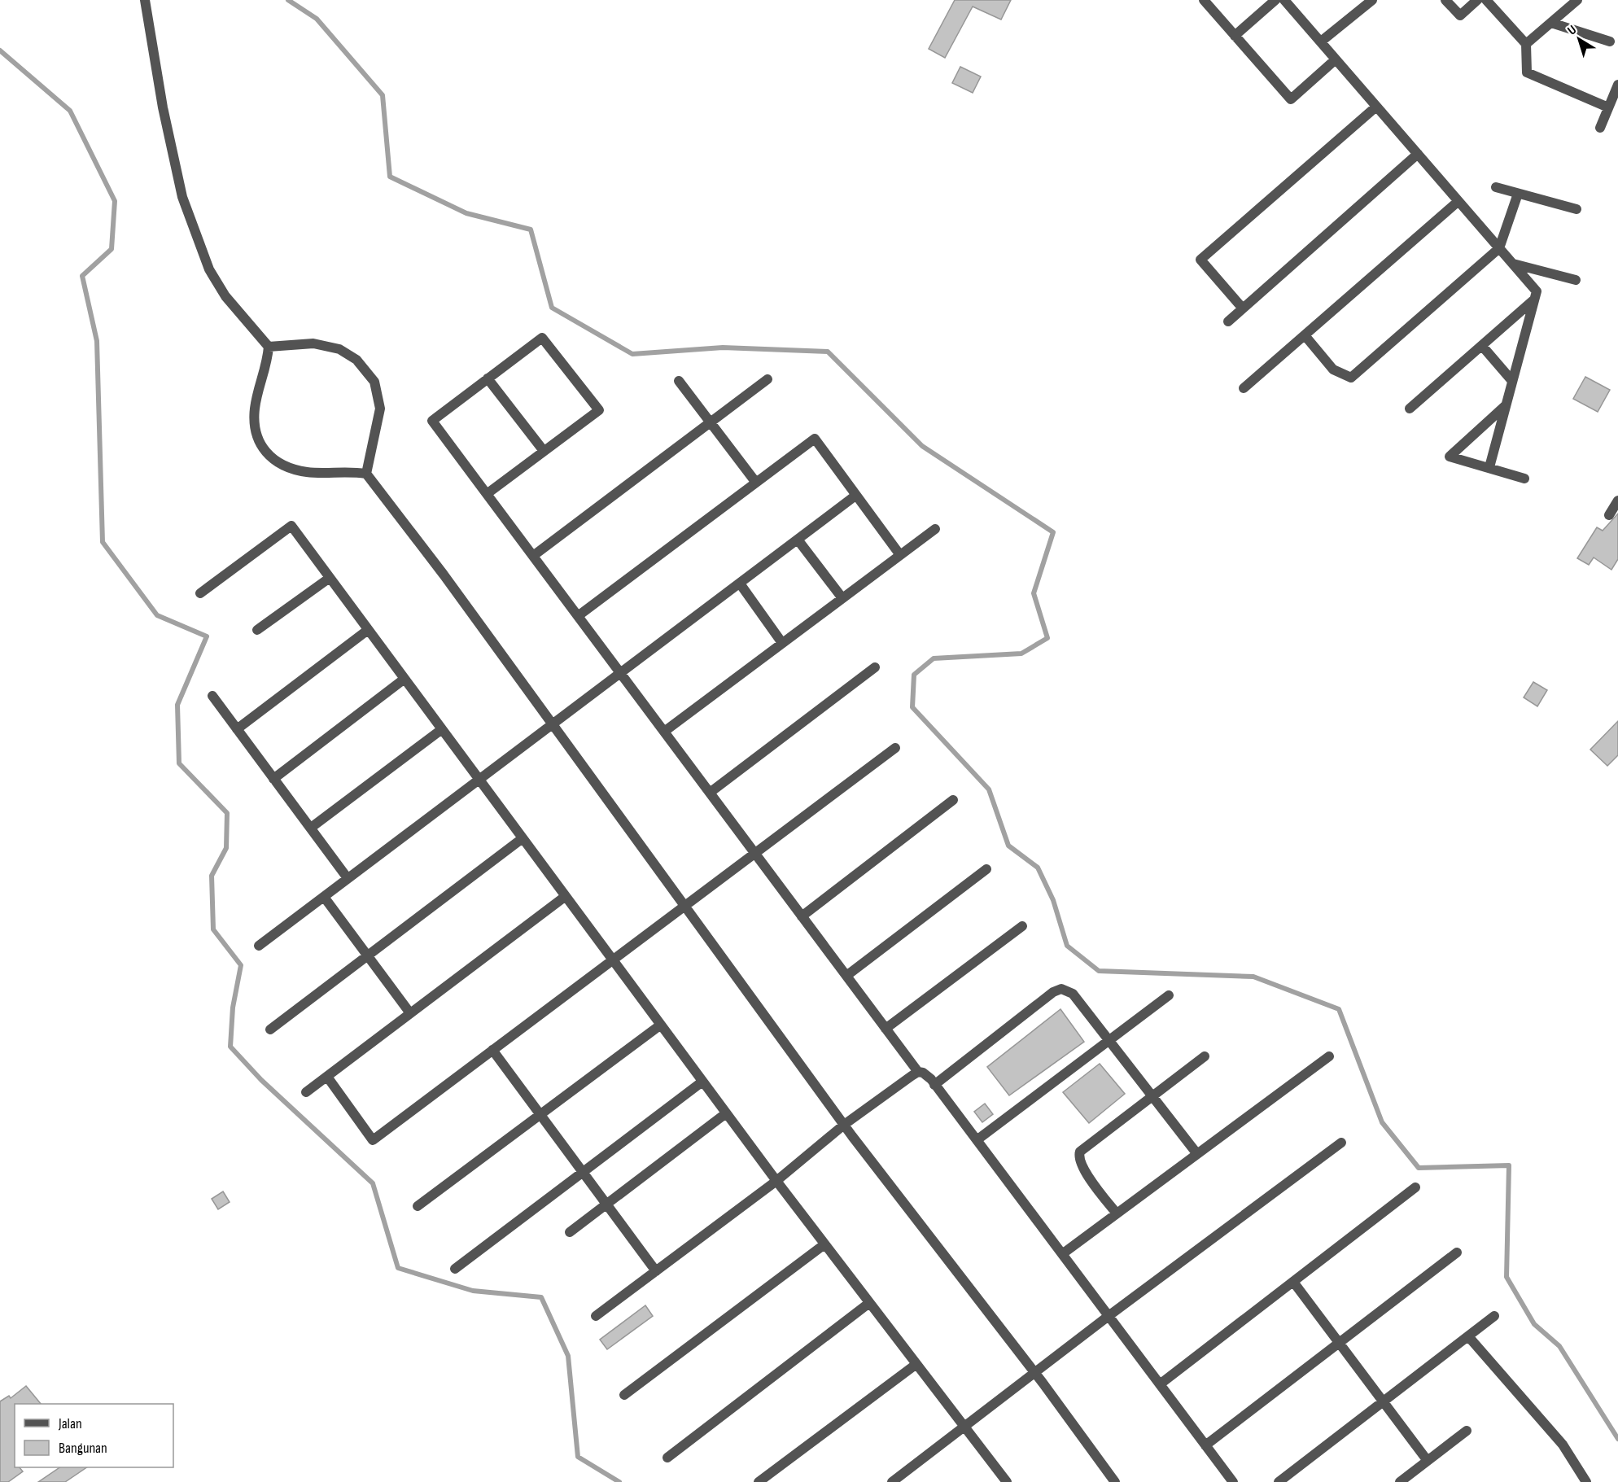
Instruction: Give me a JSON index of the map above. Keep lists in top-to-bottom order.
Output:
{
  "legend": ["Jalan", "Bangunan"],
  "north": "top left"
}
